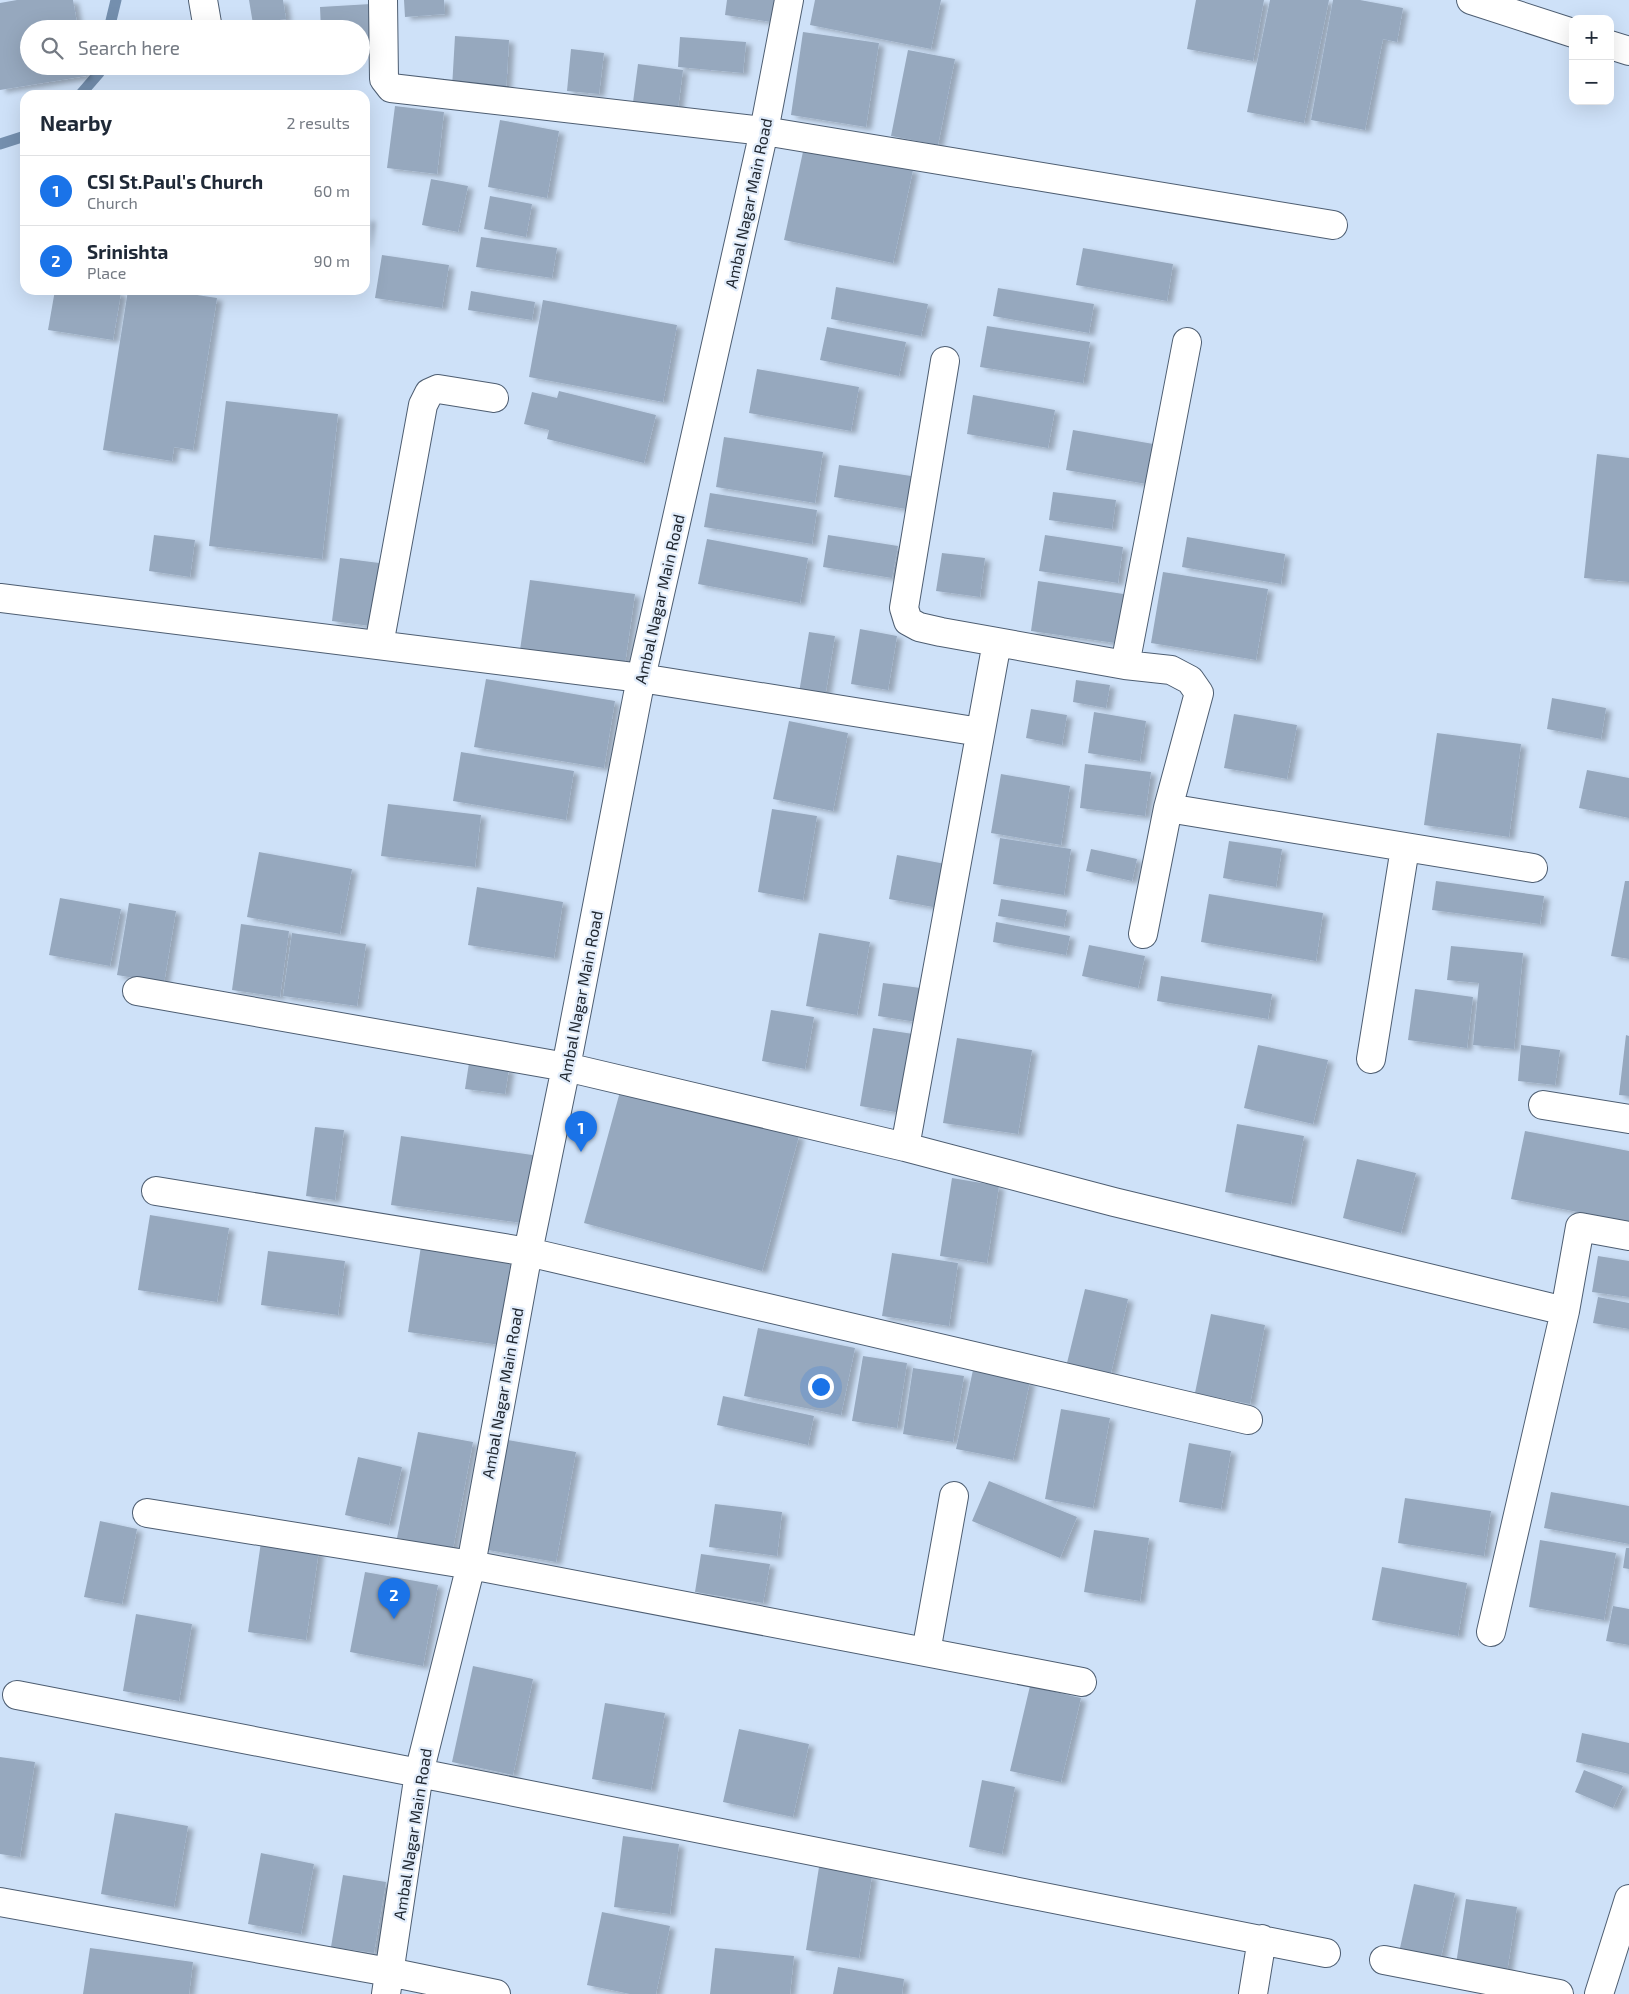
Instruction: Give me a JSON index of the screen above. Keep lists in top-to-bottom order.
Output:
{
  "streets": {
    "street": ["Ambal Nagar Main Road"]
  },
  "page": {
    "map_buttons": ["+", "−"],
    "search": "Search here",
    "heading": ["Nearby", "2 results"],
    "list": [
      {
        "mark": "1",
        "name": "CSI St.Paul's Church",
        "note": "Church",
        "value": "60 m"
      },
      {
        "mark": "2",
        "name": "Srinishta",
        "note": "Place",
        "value": "90 m"
      }
    ],
    "pins": ["1", "2"]
  }
}
